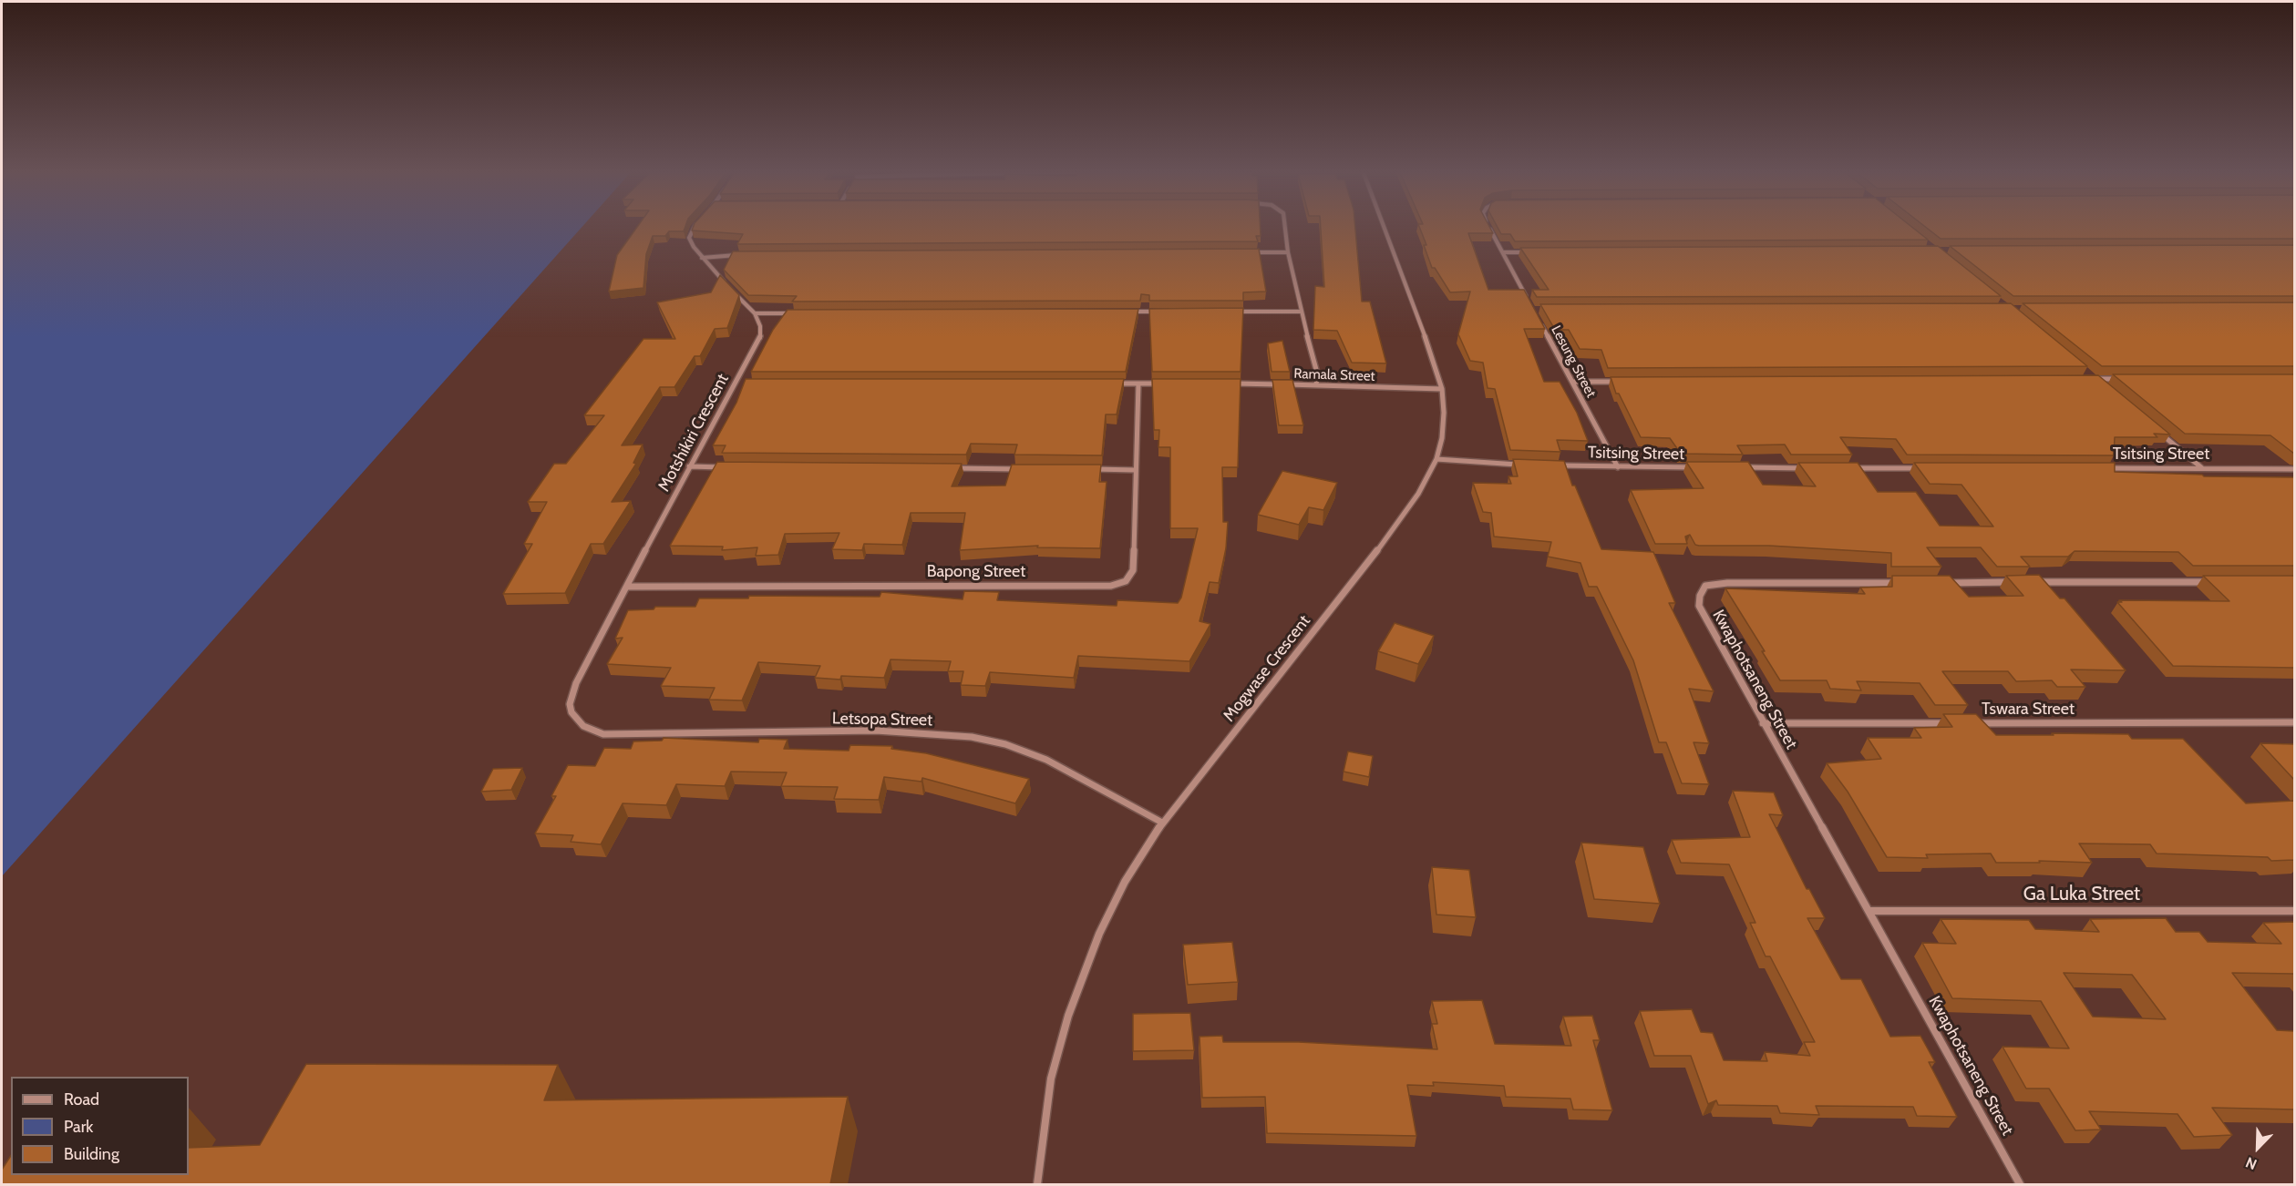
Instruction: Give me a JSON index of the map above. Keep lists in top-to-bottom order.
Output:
{
  "streets": {
    "street": [
      "Lesung Street",
      "Ramala Street",
      "Motshikiri Crescent",
      "Tsitsing Street",
      "Bapong Street",
      "Mogwase Crescent",
      "Kwaphotsaneng Street",
      "Tswara Street",
      "Letsopa Street",
      "Ga Luka Street"
    ]
  },
  "crossings": [
    ["Lesung Street", "Tsitsing Street"],
    ["Ramala Street", "Mogwase Crescent"],
    ["Motshikiri Crescent", "Bapong Street"],
    ["Motshikiri Crescent", "Letsopa Street"],
    ["Mogwase Crescent", "Letsopa Street"],
    ["Kwaphotsaneng Street", "Ga Luka Street"]
  ],
  "legend": ["Road", "Park", "Building"],
  "north": "bottom left"
}
